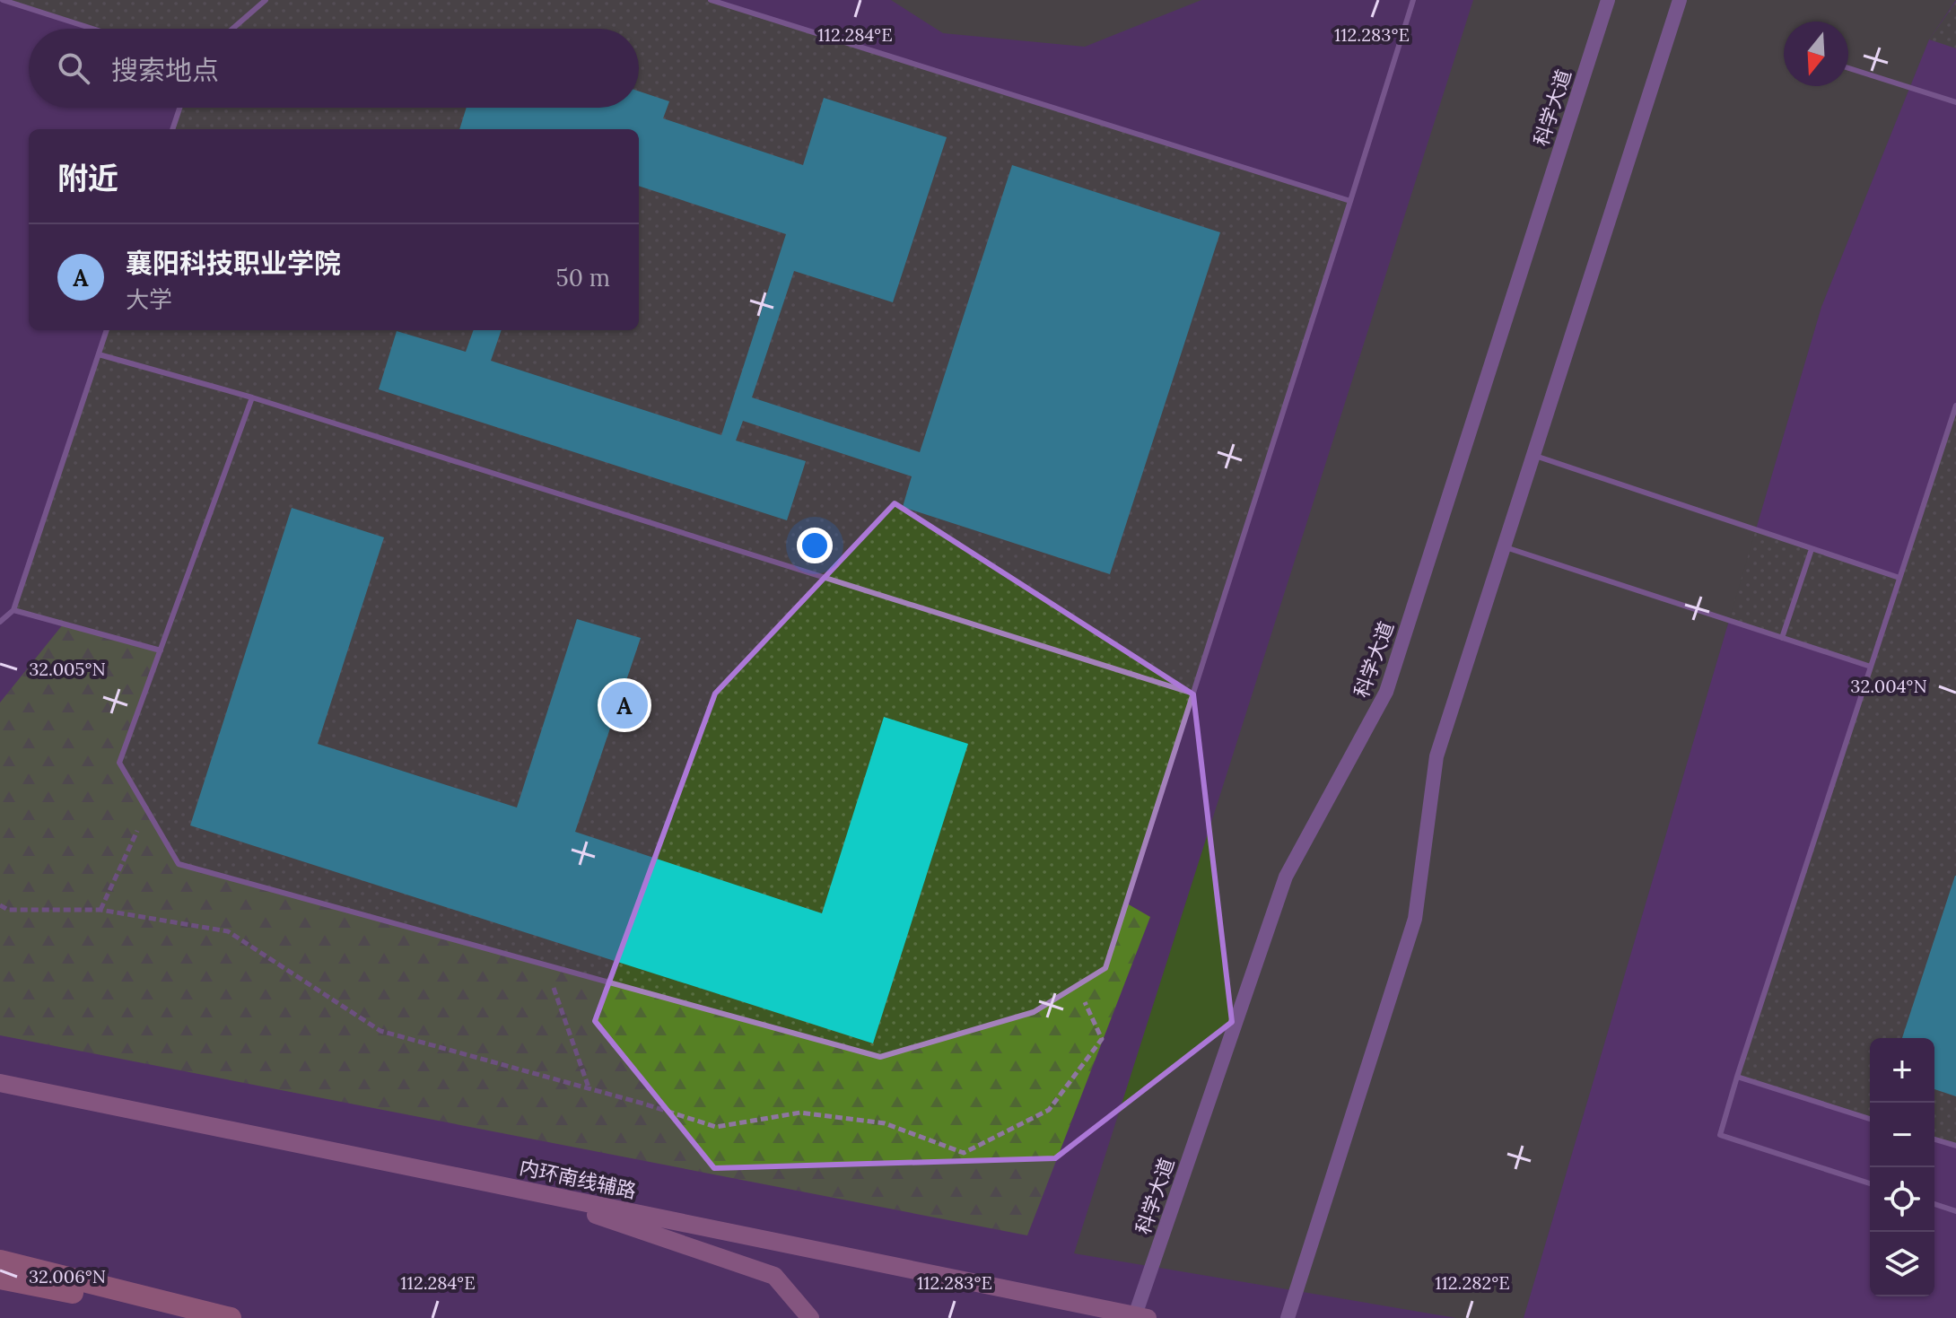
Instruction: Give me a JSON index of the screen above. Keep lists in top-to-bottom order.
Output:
{
  "streets": {
    "main road": ["科学大道", "内环南线辅路"]
  },
  "crossings": [
    ["科学大道", "内环南线辅路"]
  ],
  "north": "bottom",
  "page": {
    "search": "搜索地点",
    "heading": "附近",
    "list": [
      {
        "mark": "A",
        "name": "襄阳科技职业学院",
        "note": "大学",
        "value": "50 m"
      }
    ],
    "pins": "A",
    "map_buttons": ["+", "−"]
  },
  "coordinates": [
    "112.284°E",
    "112.283°E",
    "32.005°N",
    "32.004°N",
    "32.006°N",
    "112.282°E"
  ]
}
